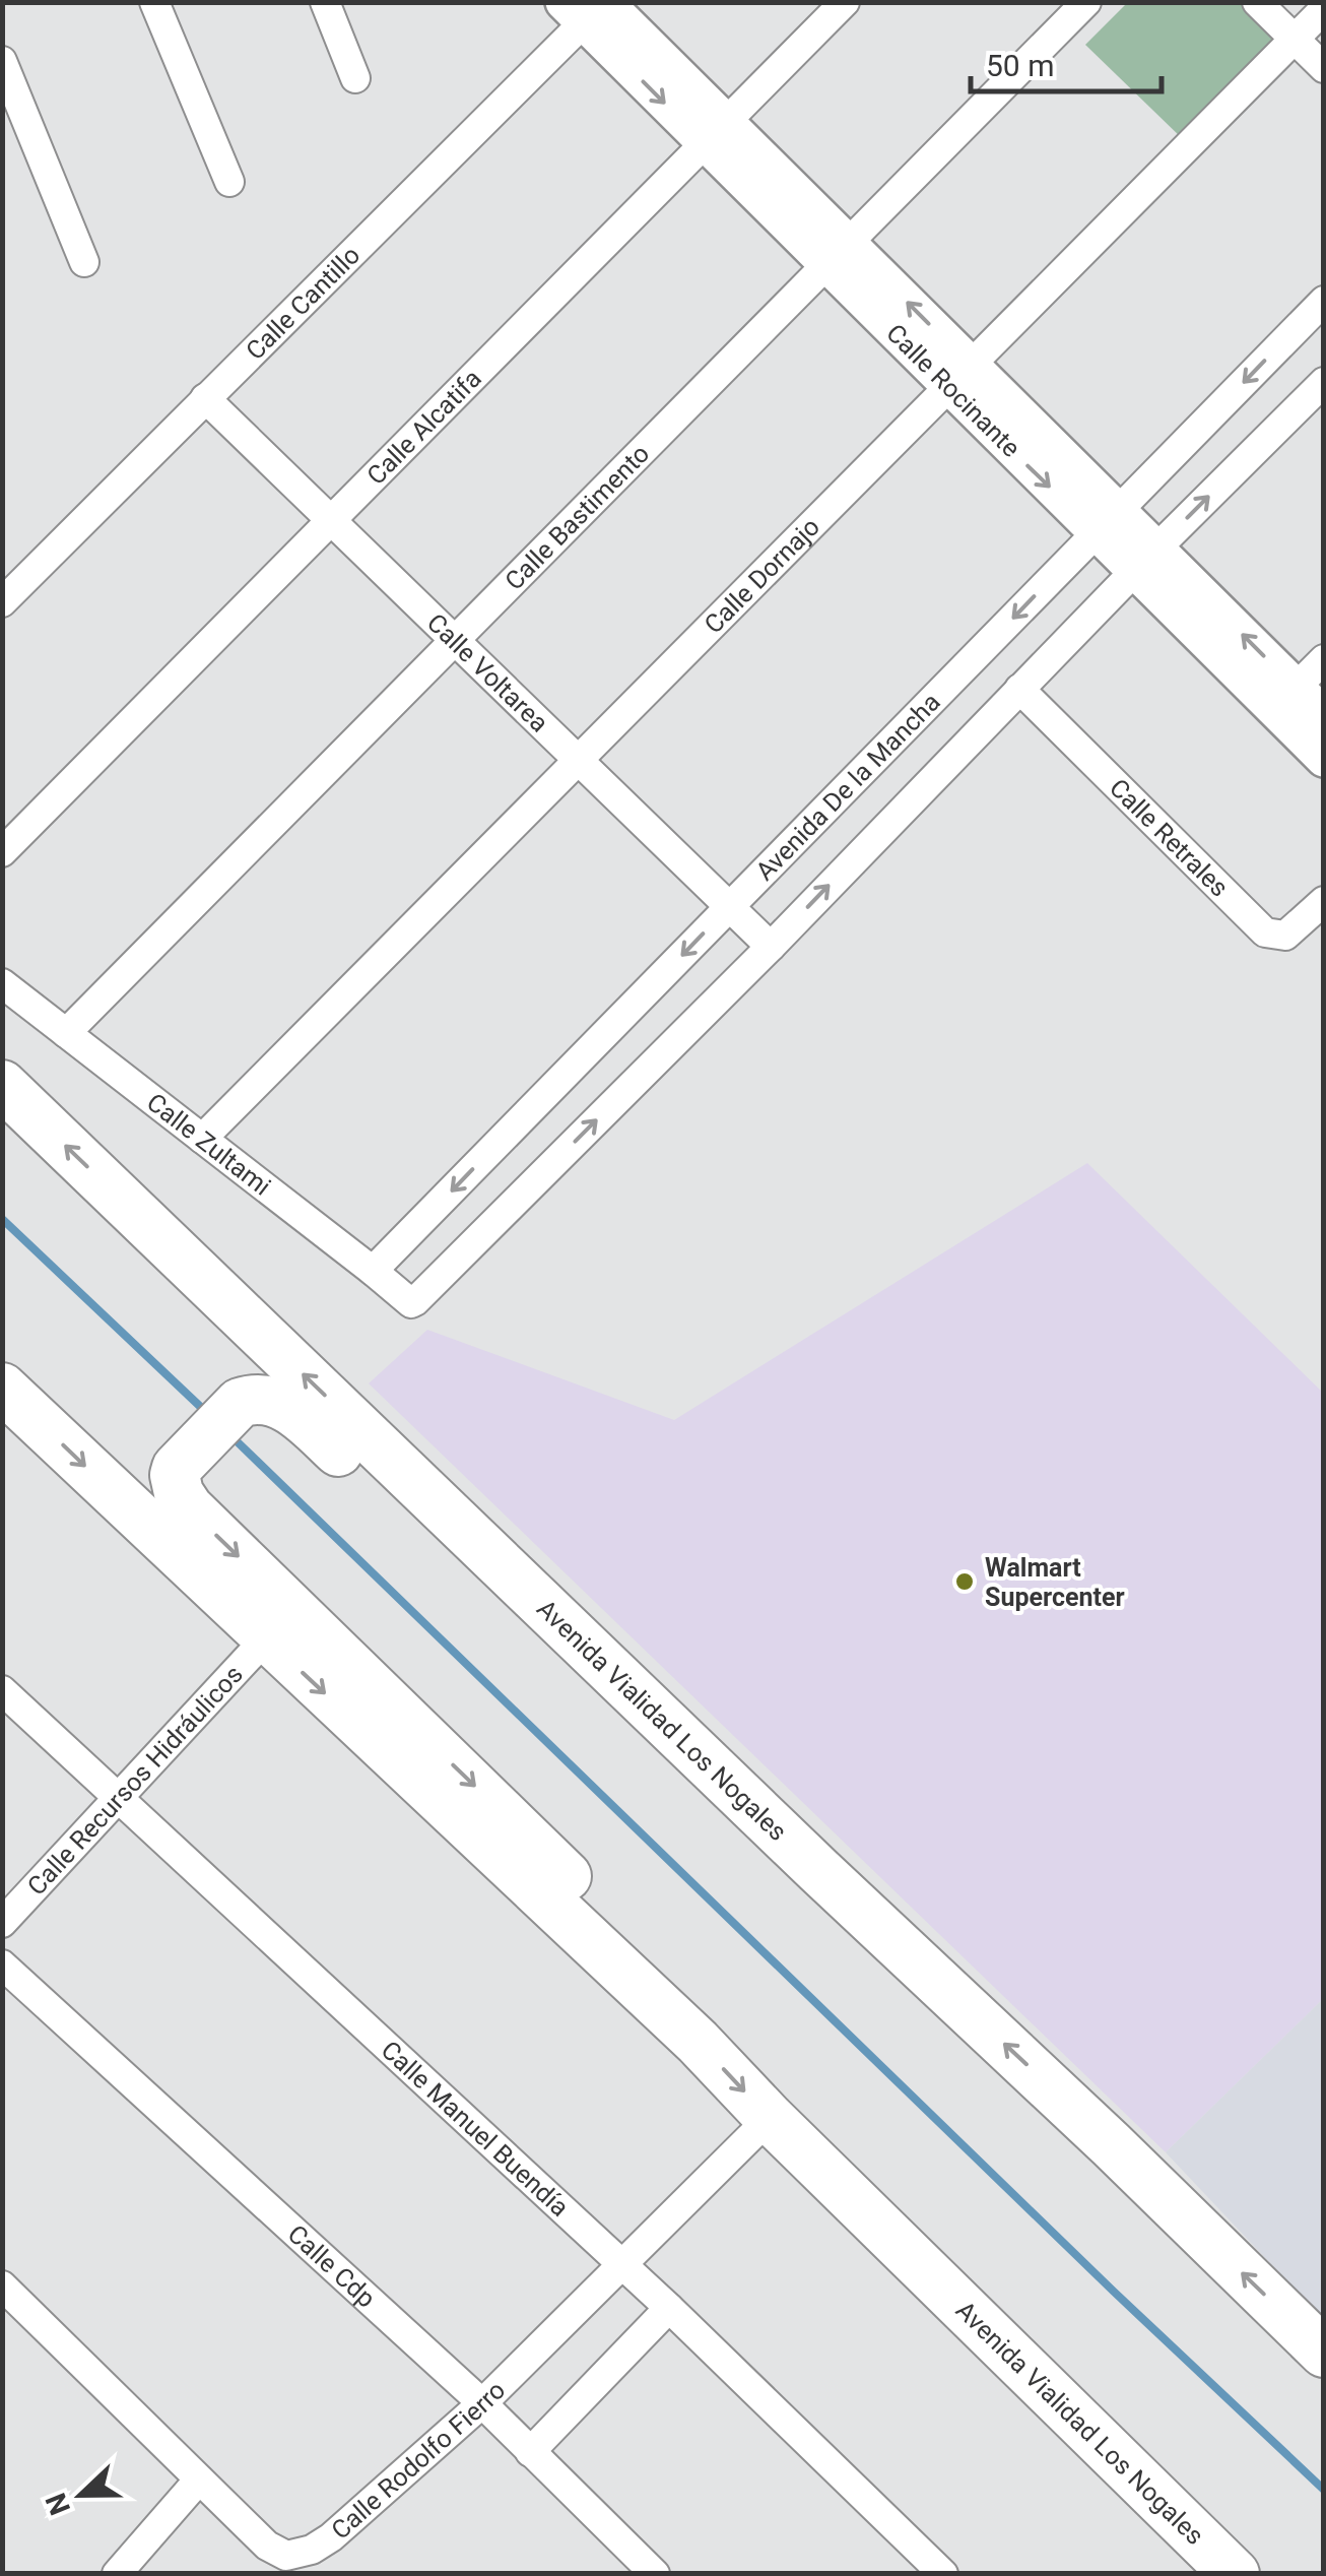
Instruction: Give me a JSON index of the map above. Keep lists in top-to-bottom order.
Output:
{
  "streets": {
    "highway": ["Avenida Vialidad Los Nogales"],
    "street": [
      "Calle Cantillo",
      "Calle Rocinante",
      "Calle Alcatifa",
      "Calle Bastimento",
      "Calle Dornajo",
      "Calle Voltarea",
      "Avenida De la Mancha",
      "Calle Retrales",
      "Calle Zultami",
      "Calle Recursos Hidráulicos",
      "Calle Manuel Buendía",
      "Calle Cdp",
      "Calle Rodolfo Fierro"
    ]
  },
  "crossings": [
    ["Calle Cantillo", "Calle Rocinante"],
    ["Calle Cantillo", "Calle Voltarea"],
    ["Calle Rocinante", "Calle Alcatifa"],
    ["Calle Rocinante", "Calle Bastimento"],
    ["Calle Rocinante", "Calle Dornajo"],
    ["Calle Rocinante", "Avenida De la Mancha"],
    ["Calle Alcatifa", "Calle Voltarea"],
    ["Calle Bastimento", "Calle Voltarea"],
    ["Calle Bastimento", "Calle Zultami"],
    ["Calle Dornajo", "Calle Voltarea"],
    ["Calle Dornajo", "Calle Zultami"],
    ["Calle Voltarea", "Avenida De la Mancha"],
    ["Calle Voltarea", "Calle Zultami"],
    ["Avenida De la Mancha", "Calle Zultami"],
    ["Avenida Vialidad Los Nogales", "Calle Recursos Hidráulicos"],
    ["Avenida Vialidad Los Nogales", "Calle Rodolfo Fierro"],
    ["Calle Recursos Hidráulicos", "Calle Manuel Buendía"],
    ["Calle Manuel Buendía", "Calle Rodolfo Fierro"],
    ["Calle Cdp", "Calle Rodolfo Fierro"]
  ],
  "one_way": ["Calle Zultami"],
  "places": ["Walmart Supercenter"],
  "scale_bar": "50 m",
  "north": "left"
}
